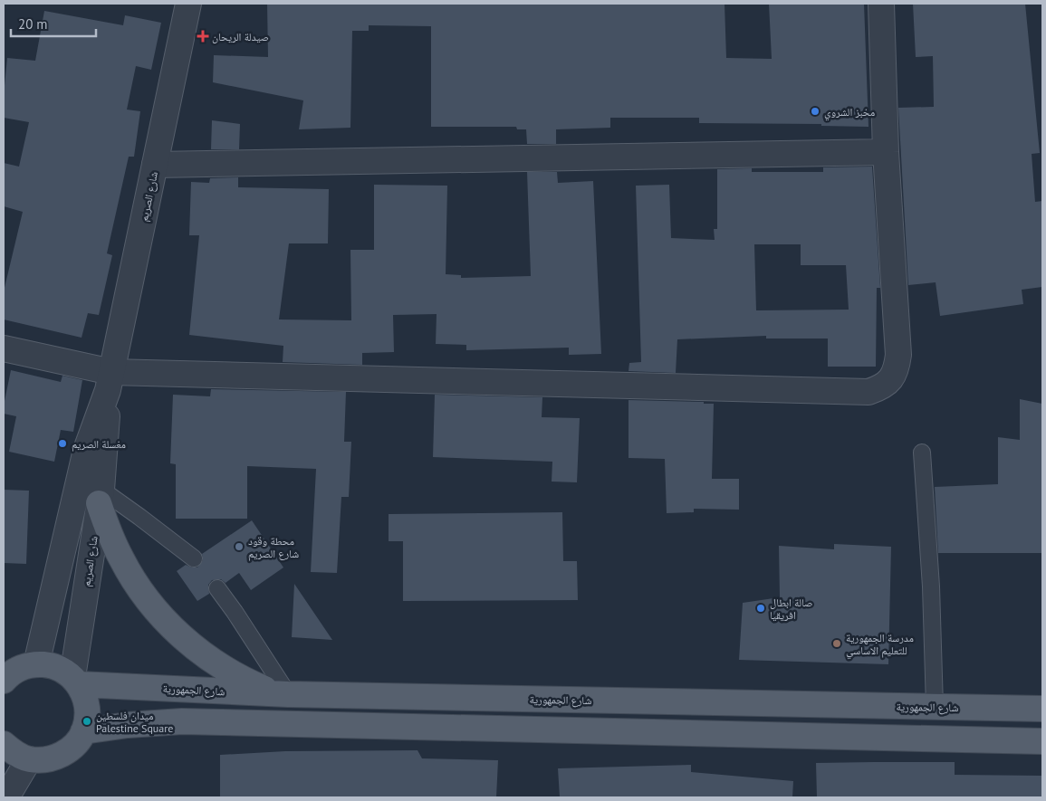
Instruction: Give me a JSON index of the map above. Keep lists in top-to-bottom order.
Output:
{
  "streets": {
    "main road": ["شارع الجمهورية"],
    "street": ["شارع الصريم"]
  },
  "crossings": [
    ["شارع الصريم", "شارع الجمهورية"]
  ],
  "places": {
    "health": ["صيدلة الريحان"],
    "other": [
      "مخبز الشروي",
      "مغسلة الصريم",
      "محطة وقود شارع الصريم",
      "صالة ابطال افريقيا",
      "مدرسة الجمهورية للتعليم الاساسي",
      "ميدان فلسطين Palestine Square"
    ]
  },
  "scale_bar": "20 m"
}
